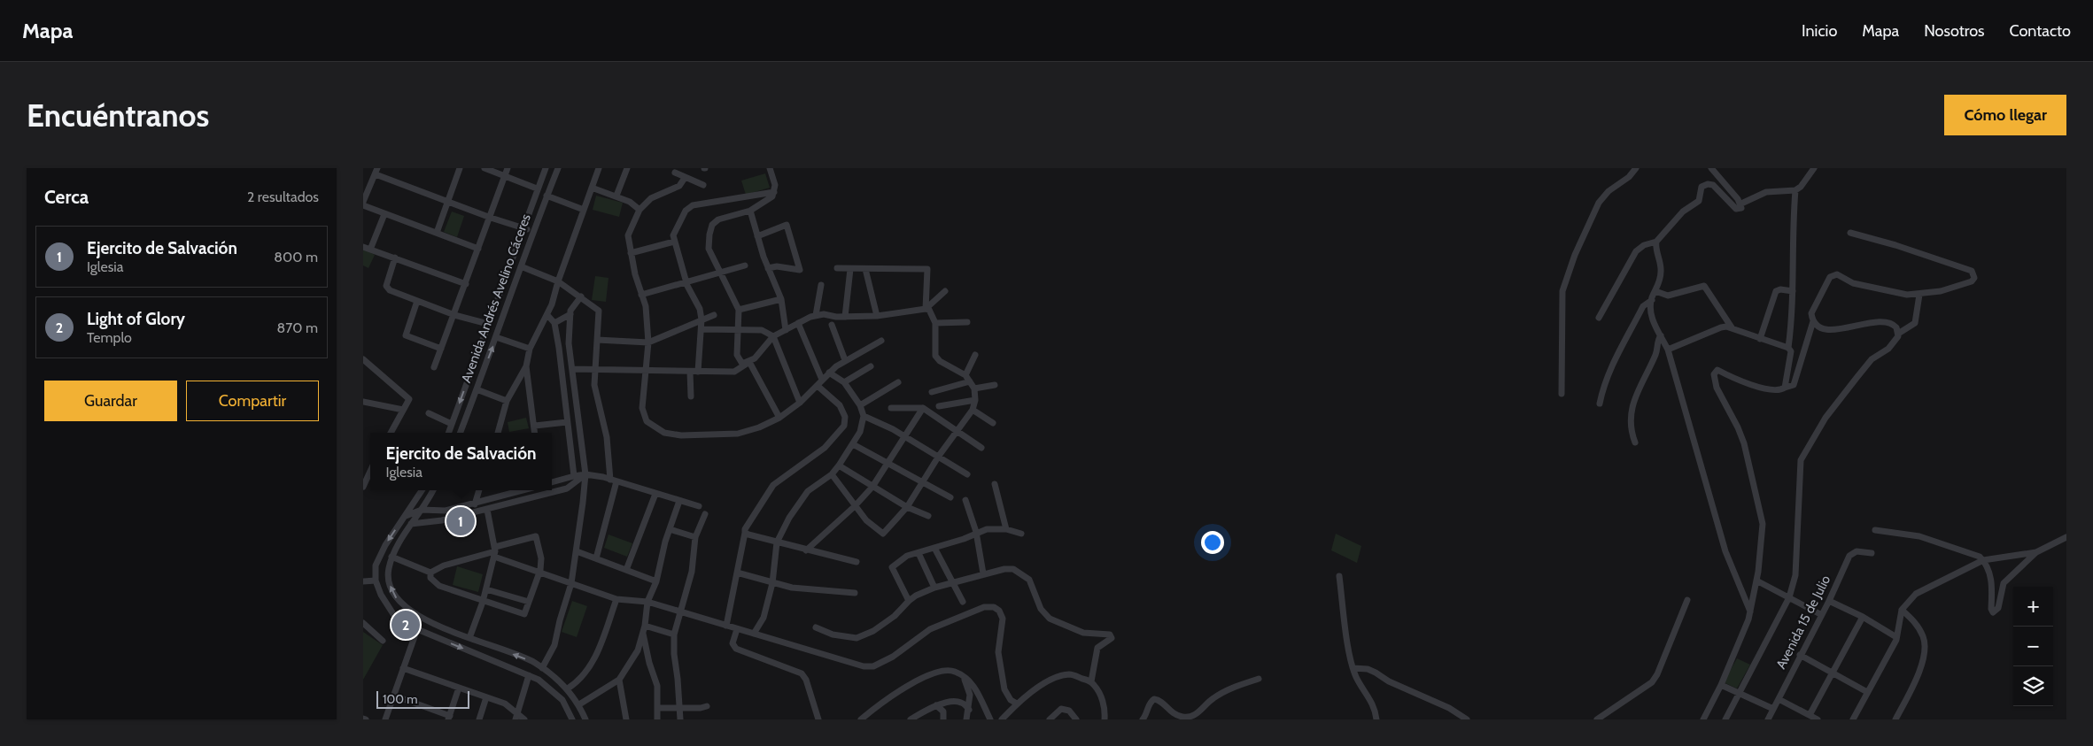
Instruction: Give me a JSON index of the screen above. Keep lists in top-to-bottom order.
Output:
{
  "streets": {
    "street": ["Avenida Andrés Avelino Cáceres", "Avenida 15 de Julio"]
  },
  "scale_bar": "100 m",
  "page": {
    "header": "Mapa",
    "nav": [
      "Inicio",
      "Mapa",
      "Nosotros",
      "Contacto"
    ],
    "buttons": [
      "Cómo llegar",
      ["Guardar", "Compartir"]
    ],
    "title": "Encuéntranos",
    "heading": ["Cerca", "2 resultados"],
    "list": [
      {
        "mark": "1",
        "name": "Ejercito de Salvación",
        "note": "Iglesia",
        "value": "800 m"
      },
      {
        "mark": "2",
        "name": "Light of Glory",
        "note": "Templo",
        "value": "870 m"
      }
    ],
    "popup": ["Ejercito de Salvación", "Iglesia"],
    "pins": ["1", "2"],
    "map_buttons": ["+", "−"],
    "scale": "100 m"
  }
}
